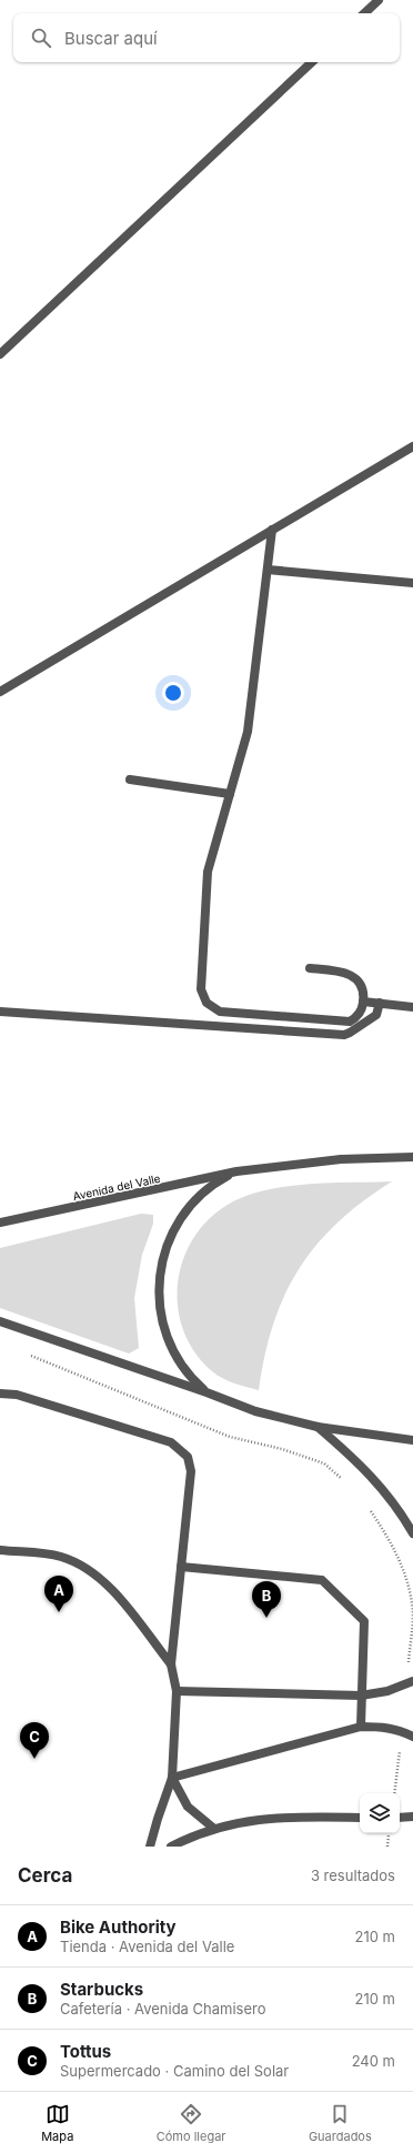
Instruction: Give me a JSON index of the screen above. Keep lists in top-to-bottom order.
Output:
{
  "streets": {
    "street": ["Avenida del Valle"]
  },
  "page": {
    "search": "Buscar aquí",
    "pins": ["A", "B", "C"],
    "heading": ["Cerca", "3 resultados"],
    "list": [
      {
        "mark": "A",
        "name": "Bike Authority",
        "note": "Tienda · Avenida del Valle",
        "value": "210 m"
      },
      {
        "mark": "B",
        "name": "Starbucks",
        "note": "Cafetería · Avenida Chamisero",
        "value": "210 m"
      },
      {
        "mark": "C",
        "name": "Tottus",
        "note": "Supermercado · Camino del Solar",
        "value": "240 m"
      }
    ],
    "nav": ["Mapa", "Cómo llegar", "Guardados"]
  }
}
